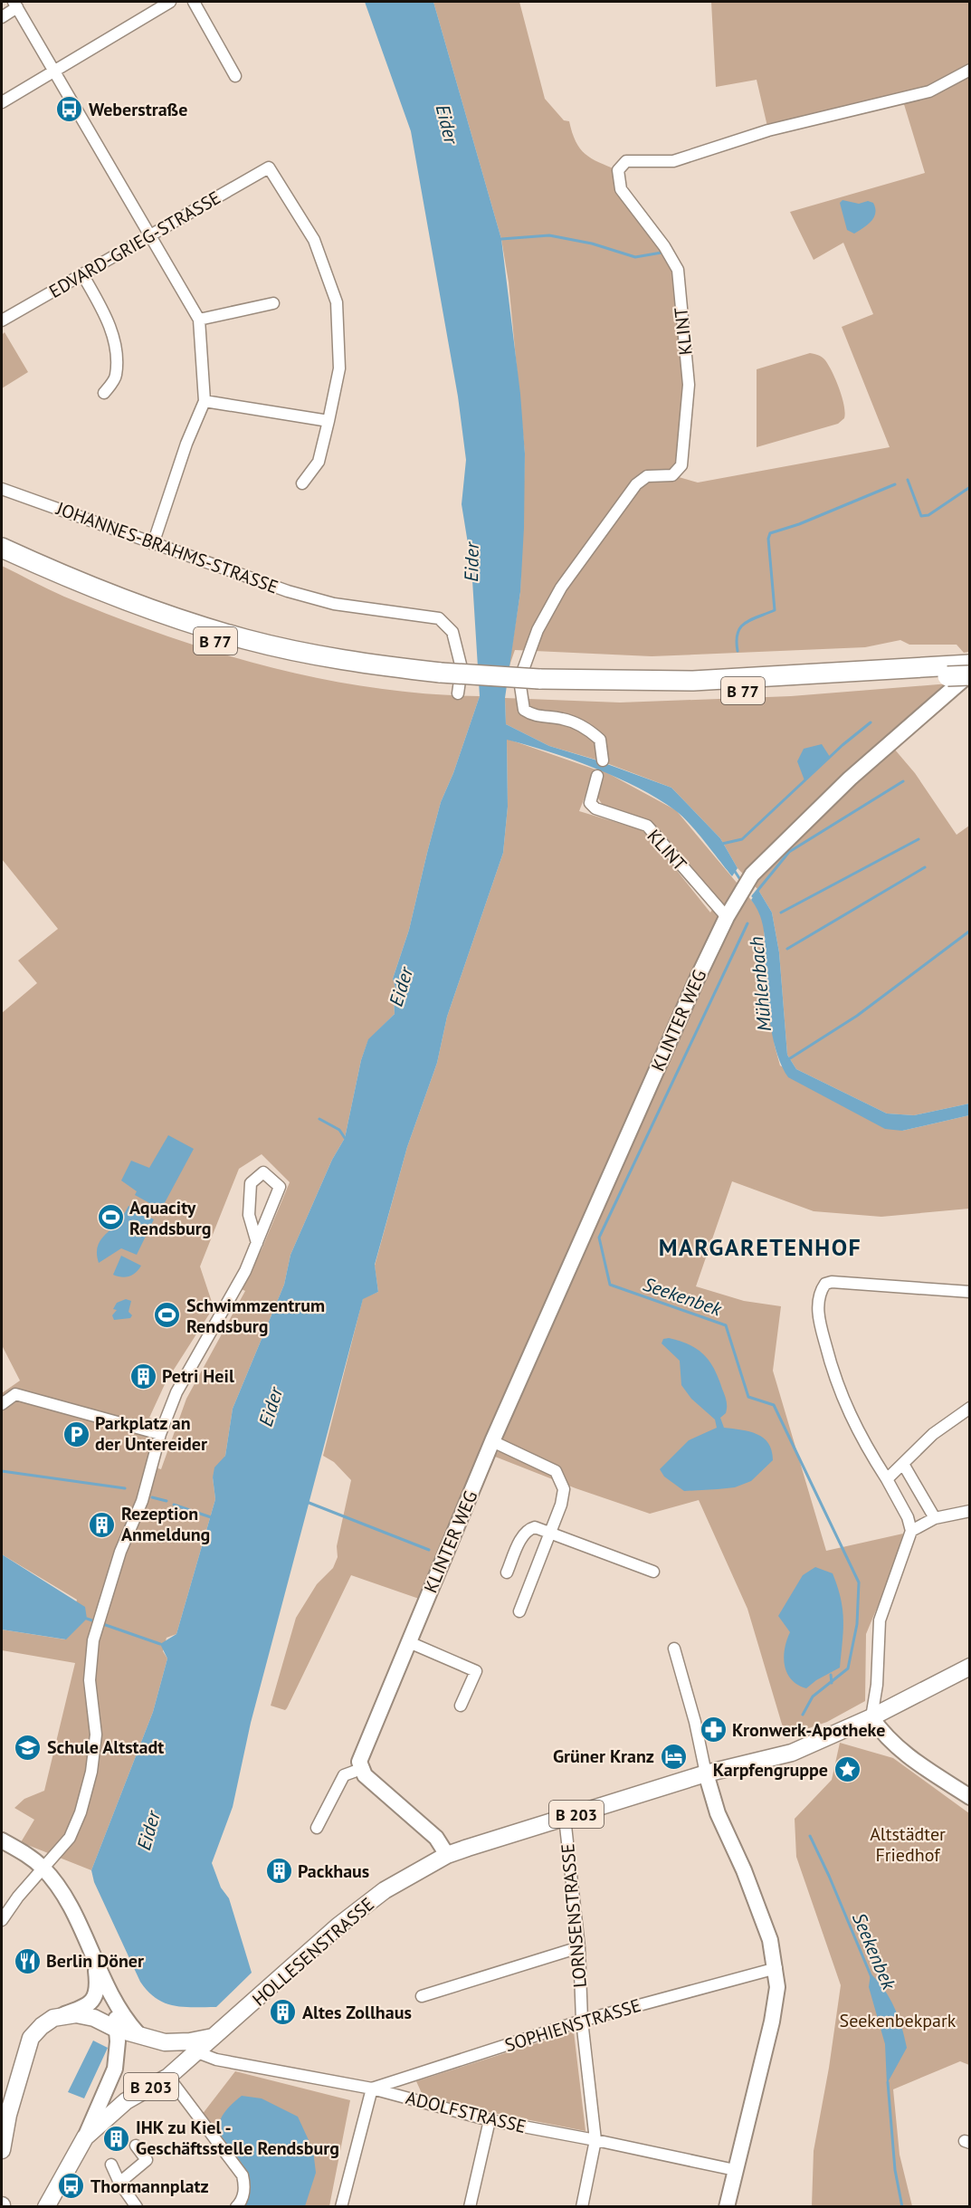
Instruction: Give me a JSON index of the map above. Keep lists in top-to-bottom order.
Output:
{
  "streets": {
    "highway": ["B 77"],
    "main road": ["B 203", "HOLLESENSTRASSE"],
    "street": [
      "EDVARD-GRIEG-STRASSE",
      "KLINT",
      "JOHANNES-BRAHMS-STRASSE",
      "KLINTER WEG",
      "LORNSENSTRASSE",
      "SOPHIENSTRASSE",
      "ADOLFSTRASSE"
    ]
  },
  "crossings": [
    ["KLINT", "KLINTER WEG"],
    ["B 77", "KLINTER WEG"],
    ["B 203", "HOLLESENSTRASSE"],
    ["B 203", "ADOLFSTRASSE"],
    ["LORNSENSTRASSE", "HOLLESENSTRASSE"],
    ["LORNSENSTRASSE", "SOPHIENSTRASSE"],
    ["LORNSENSTRASSE", "ADOLFSTRASSE"],
    ["SOPHIENSTRASSE", "ADOLFSTRASSE"]
  ],
  "districts": ["MARGARETENHOF"],
  "water": ["Eider", "Mühlenbach", "Seekenbek"],
  "parks": ["Altstädter Friedhof", "Seekenbekpark"],
  "places": {
    "bus stop": ["Weberstraße", "Thormannplatz"],
    "sports": ["Aquacity Rendsburg", "Schwimmzentrum Rendsburg"],
    "building": [
      "Petri Heil",
      "Rezeption Anmeldung",
      "Packhaus",
      "Altes Zollhaus",
      "IHK zu Kiel - Geschäftsstelle Rendsburg"
    ],
    "parking": ["Parkplatz an der Untereider"],
    "pharmacy": ["Kronwerk-Apotheke"],
    "school or university": ["Schule Altstadt"],
    "hotel": ["Grüner Kranz"],
    "place": ["Karpfengruppe"],
    "restaurant": ["Berlin Döner"]
  }
}
